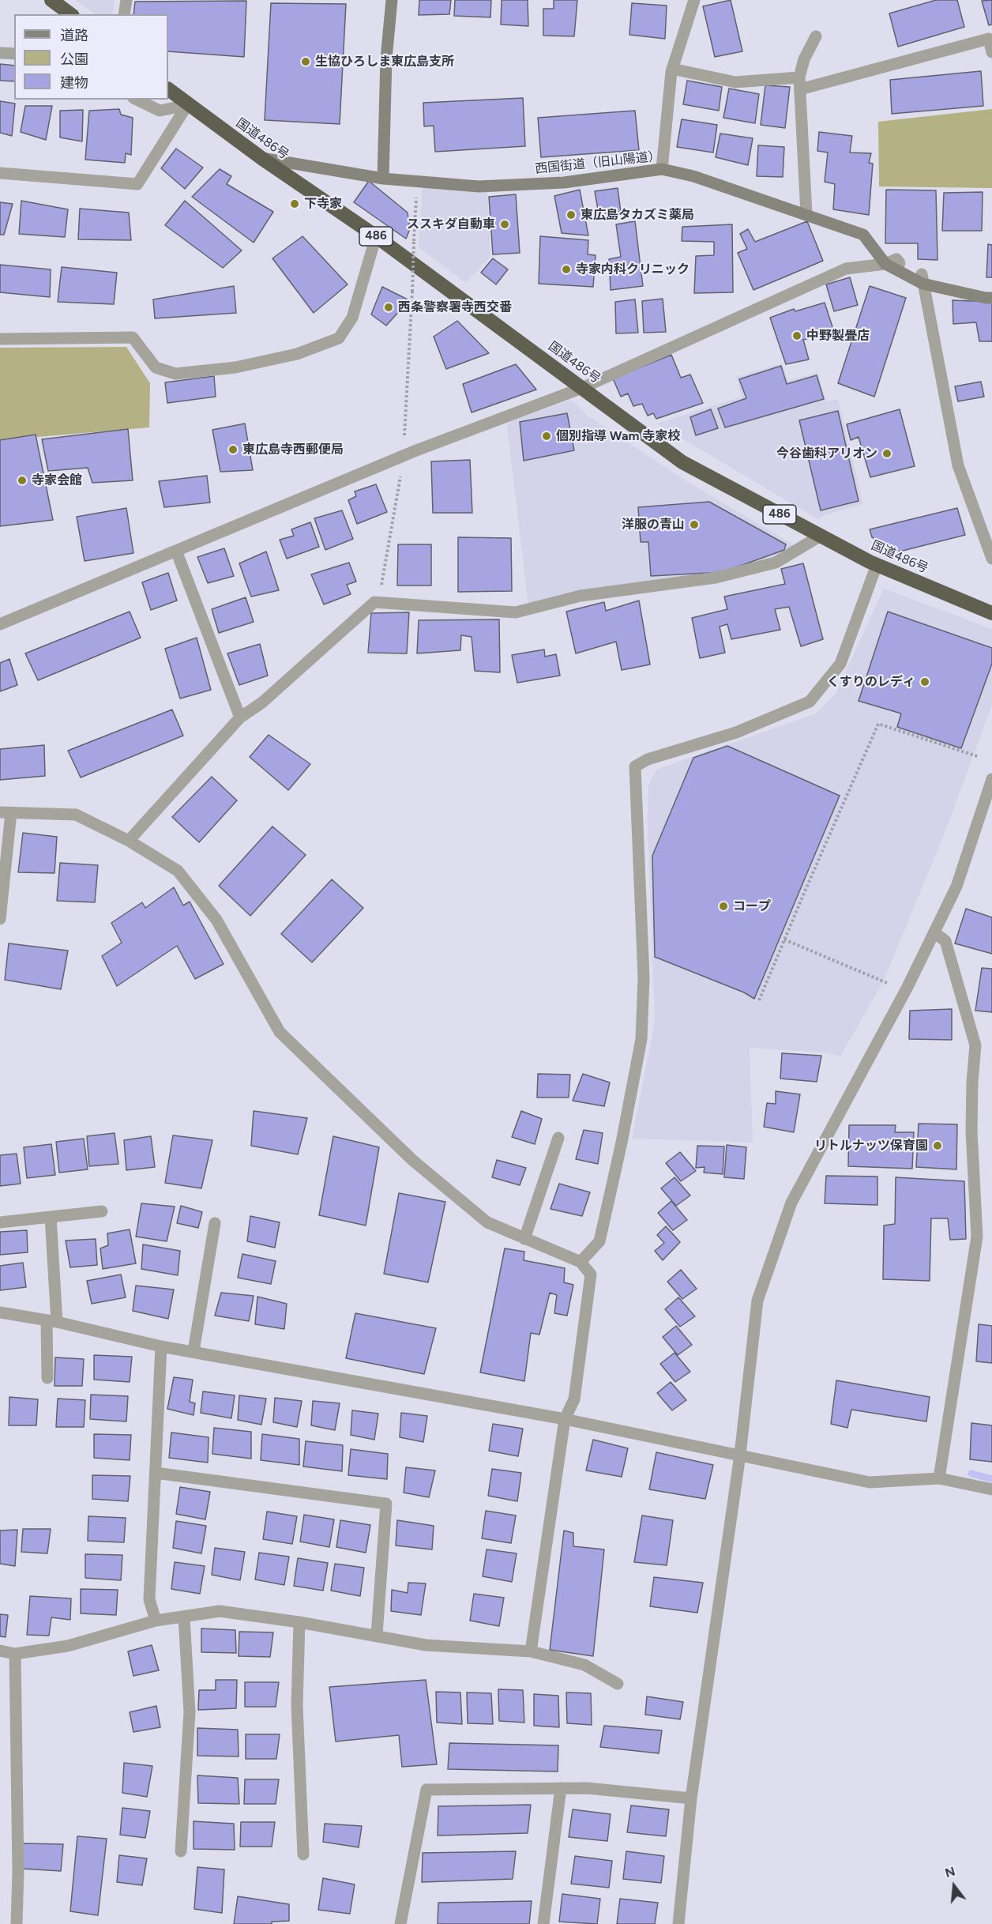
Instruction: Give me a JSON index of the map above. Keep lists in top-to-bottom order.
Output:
{
  "streets": {
    "highway": ["国道486号", "486"],
    "street": ["西国街道（旧山陽道）"]
  },
  "crossings": [
    ["国道486号", "西国街道（旧山陽道）"]
  ],
  "places": [
    "生協ひろしま東広島支所",
    "下寺家",
    "東広島タカズミ薬局",
    "ススキダ自動車",
    "寺家内科クリニック",
    "西条警察署寺西交番",
    "中野製畳店",
    "個別指導 Wam 寺家校",
    "東広島寺西郵便局",
    "今谷歯科アリオン",
    "寺家会館",
    "洋服の青山",
    "くすりのレディ",
    "コープ",
    "リトルナッツ保育園"
  ],
  "legend": ["道路", "公園", "建物"],
  "north": "top"
}
